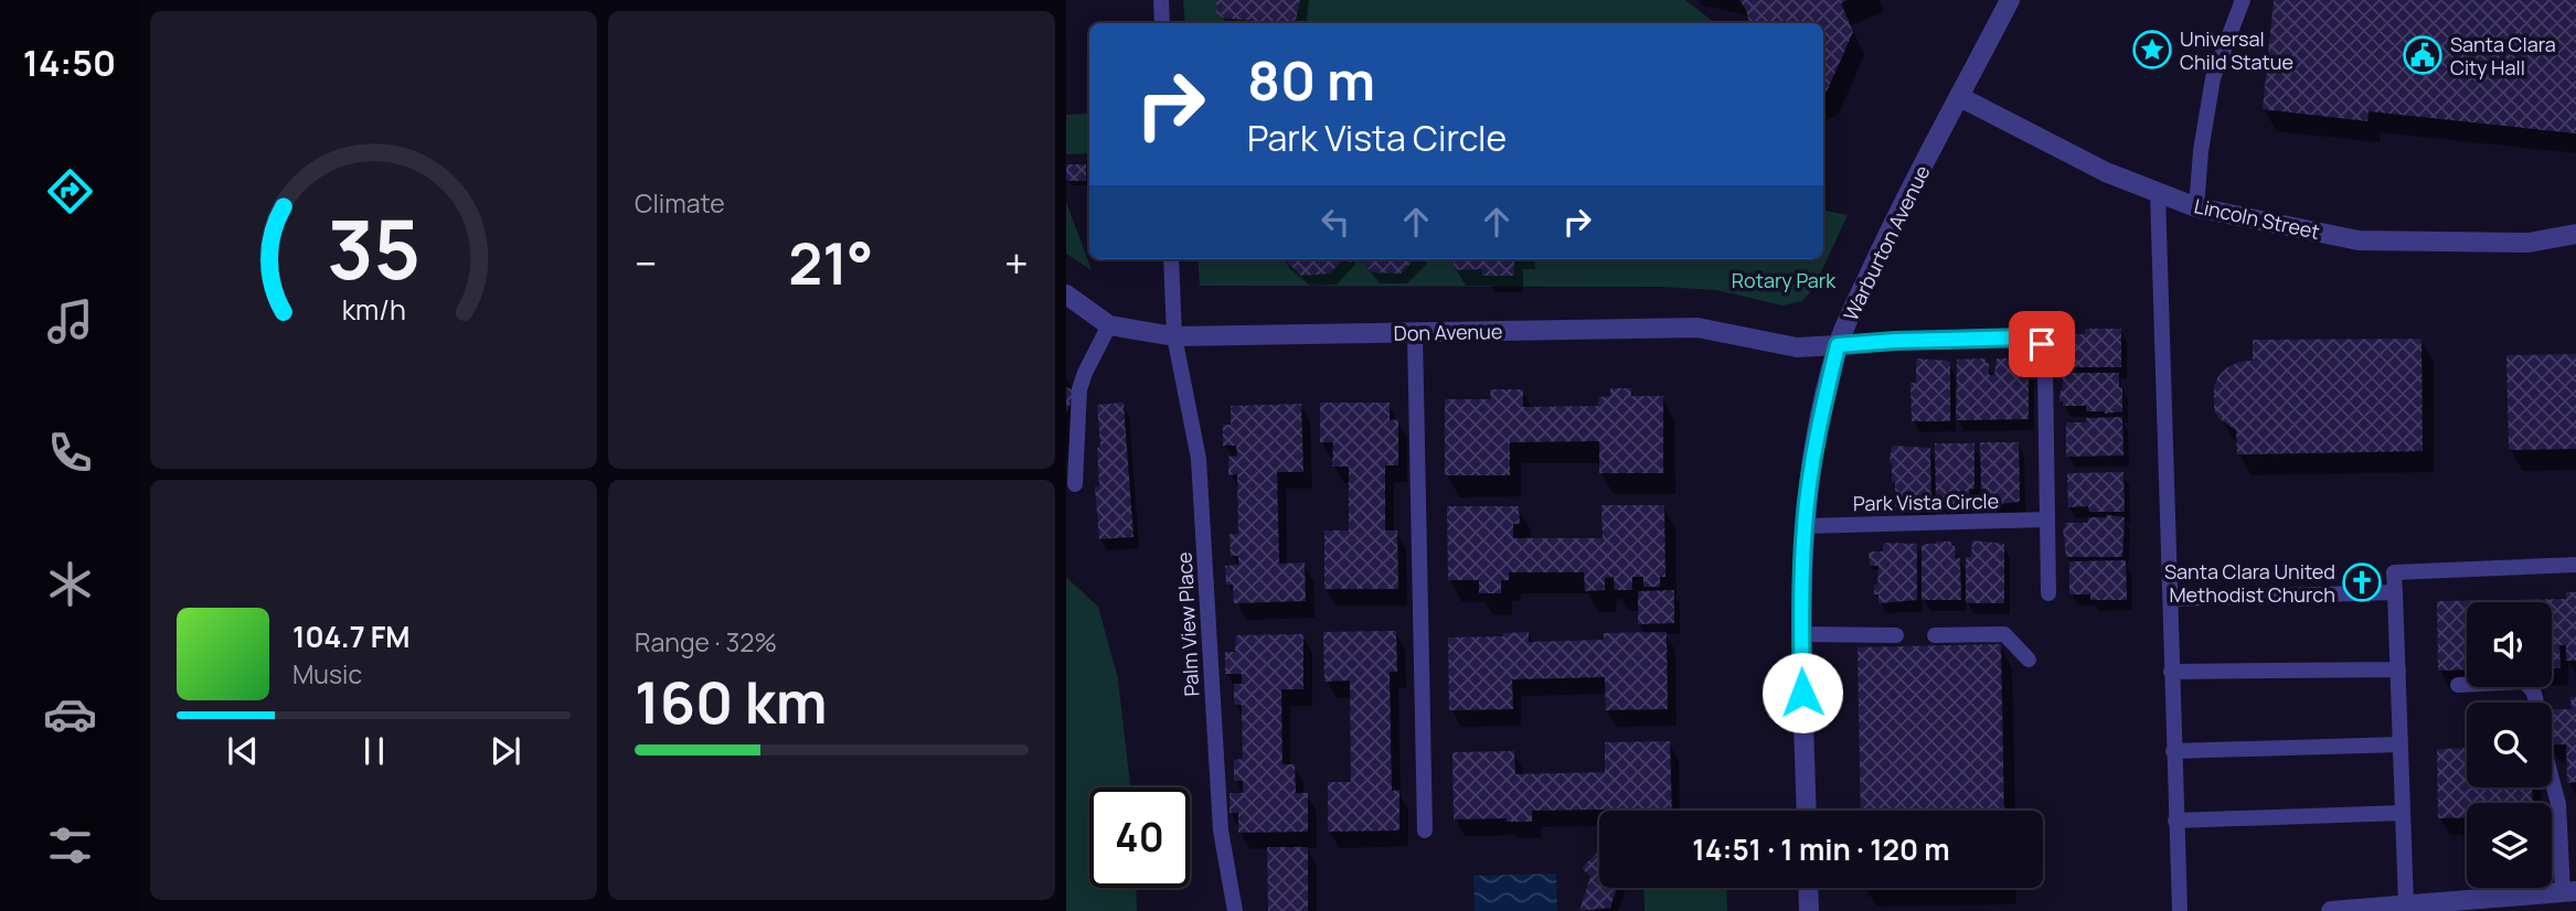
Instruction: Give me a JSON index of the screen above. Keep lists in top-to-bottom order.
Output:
{
  "streets": {
    "street": ["Lincoln Street", "Warburton Avenue", "Don Avenue"],
    "lane": ["Park Vista Circle", "Palm View Place"]
  },
  "crossings": [
    ["Lincoln Street", "Warburton Avenue"],
    ["Warburton Avenue", "Don Avenue"],
    ["Warburton Avenue", "Park Vista Circle"],
    ["Don Avenue", "Palm View Place"]
  ],
  "parks": ["Rotary Park"],
  "places": {
    "place": ["Universal Child Statue"],
    "public building": ["Santa Clara City Hall"],
    "church": ["Santa Clara United Methodist Church"]
  },
  "page": {
    "tabs": "14:50",
    "tile": [
      "Climate",
      ["Range · 32%", "160 km"]
    ],
    "turn": ["80 m", "Park Vista Circle"],
    "heat": ["−", "21°", "+"],
    "song": ["104.7 FM", "Music"],
    "limit": "40",
    "trip": "14:51 · 1 min · 120 m",
    "gauge": ["35", "km/h"]
  }
}
